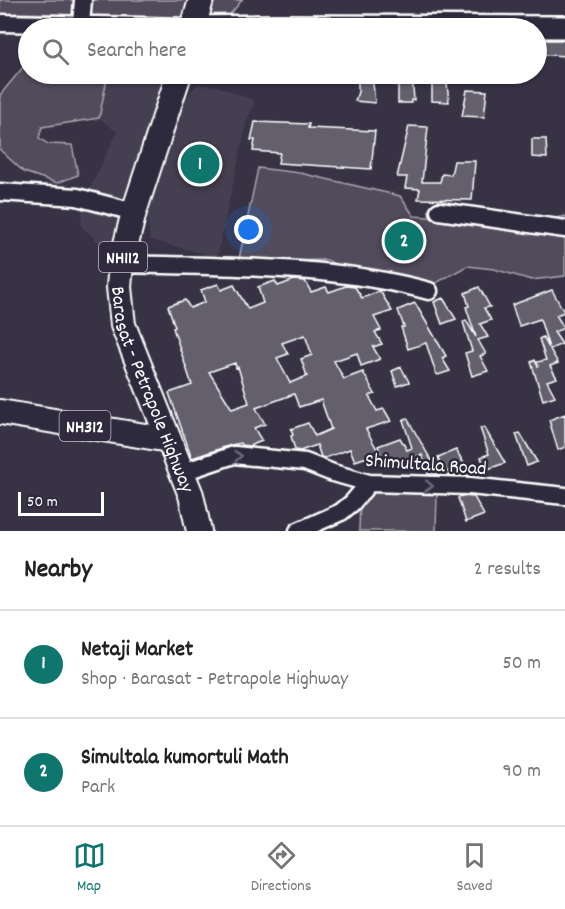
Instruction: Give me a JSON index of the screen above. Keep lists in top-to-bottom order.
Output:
{
  "streets": {
    "highway": ["NH112", "Barasat - Petrapole Highway", "NH312"],
    "street": ["Shimultala Road"]
  },
  "crossings": [
    ["Barasat - Petrapole Highway", "NH312"],
    ["Barasat - Petrapole Highway", "Shimultala Road"]
  ],
  "one_way": ["Shimultala Road"],
  "scale_bar": "50 m",
  "page": {
    "search": "Search here",
    "pins": ["1", "2"],
    "scale": "50 m",
    "heading": ["Nearby", "2 results"],
    "list": [
      {
        "mark": "1",
        "name": "Netaji Market",
        "note": "Shop · Barasat - Petrapole Highway",
        "value": "50 m"
      },
      {
        "mark": "2",
        "name": "Simultala kumortuli Math",
        "note": "Park",
        "value": "90 m"
      }
    ],
    "nav": ["Map", "Directions", "Saved"]
  }
}
